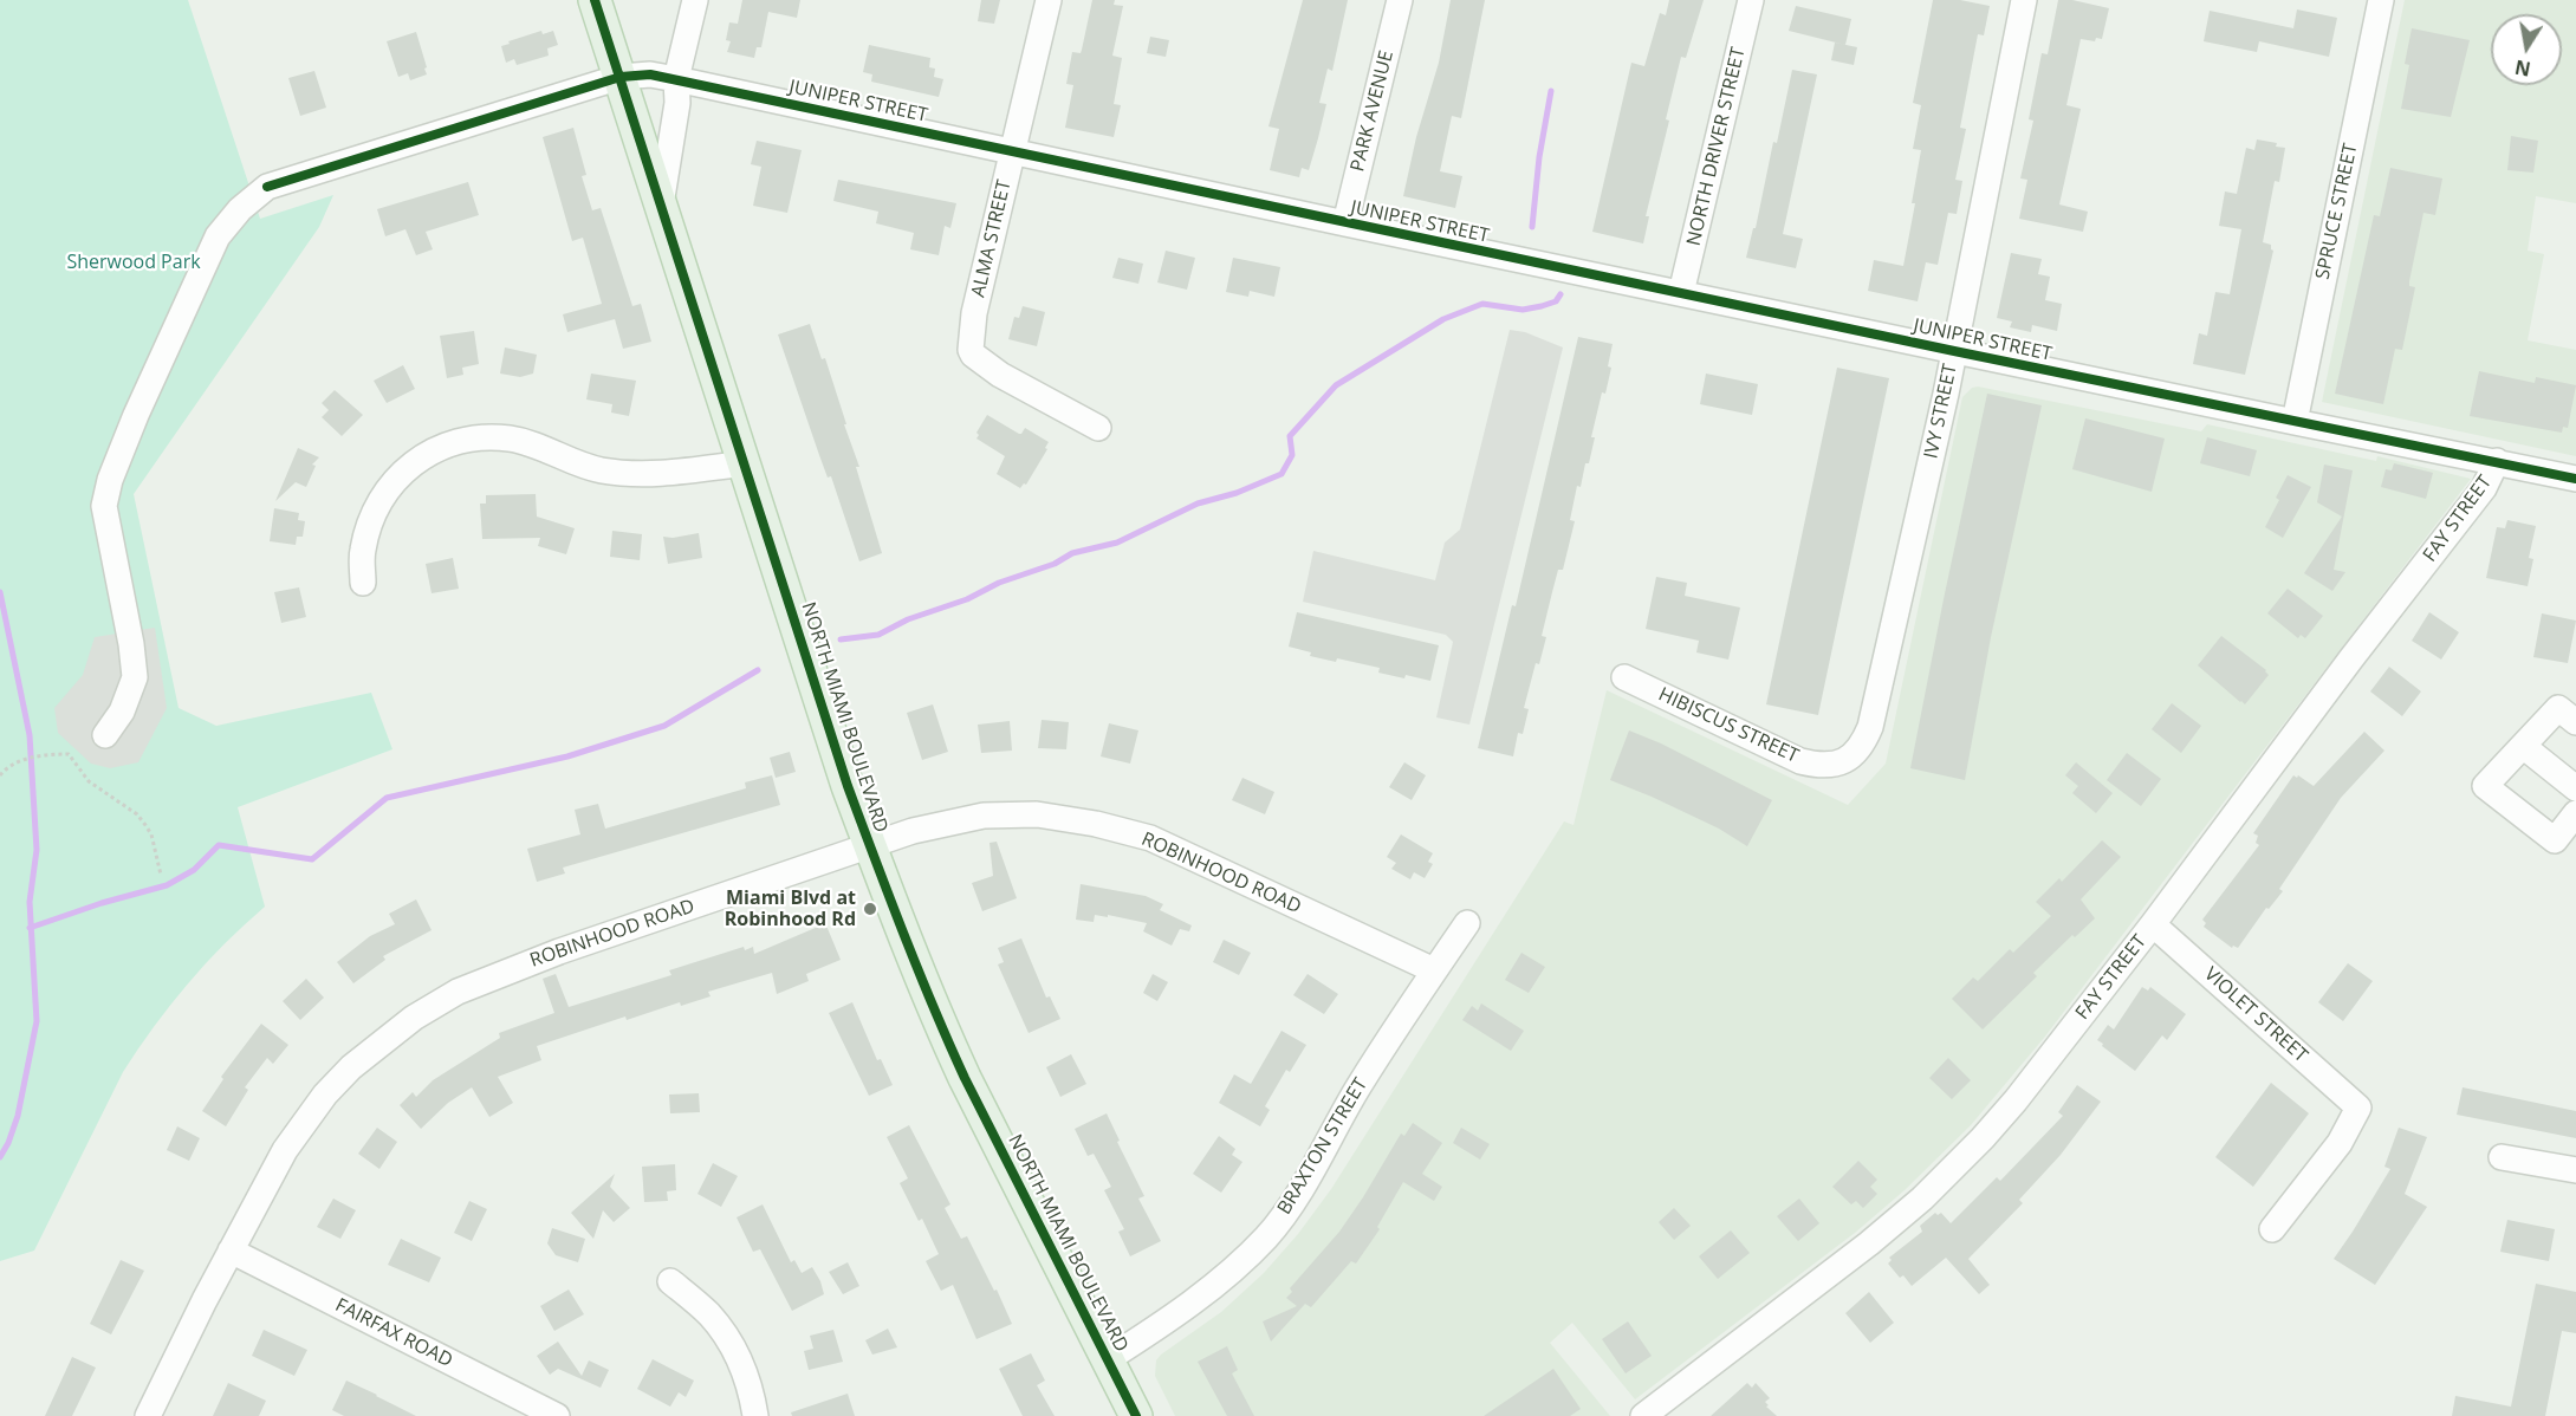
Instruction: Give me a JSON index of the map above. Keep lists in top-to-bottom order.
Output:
{
  "streets": {
    "main road": ["NORTH MIAMI BOULEVARD"],
    "street": [
      "JUNIPER STREET",
      "PARK AVENUE",
      "NORTH DRIVER STREET",
      "SPRUCE STREET",
      "ALMA STREET",
      "IVY STREET",
      "FAY STREET",
      "HIBISCUS STREET",
      "ROBINHOOD ROAD",
      "VIOLET STREET",
      "BRAXTON STREET",
      "FAIRFAX ROAD"
    ]
  },
  "crossings": [
    ["JUNIPER STREET", "PARK AVENUE"],
    ["JUNIPER STREET", "NORTH DRIVER STREET"],
    ["JUNIPER STREET", "SPRUCE STREET"],
    ["JUNIPER STREET", "ALMA STREET"],
    ["JUNIPER STREET", "IVY STREET"],
    ["JUNIPER STREET", "FAY STREET"],
    ["JUNIPER STREET", "NORTH MIAMI BOULEVARD"],
    ["IVY STREET", "HIBISCUS STREET"],
    ["FAY STREET", "VIOLET STREET"],
    ["NORTH MIAMI BOULEVARD", "ROBINHOOD ROAD"],
    ["NORTH MIAMI BOULEVARD", "BRAXTON STREET"],
    ["ROBINHOOD ROAD", "BRAXTON STREET"],
    ["ROBINHOOD ROAD", "FAIRFAX ROAD"]
  ],
  "parks": ["Sherwood Park"],
  "places": ["Miami Blvd at Robinhood Rd"],
  "north": "bottom"
}
